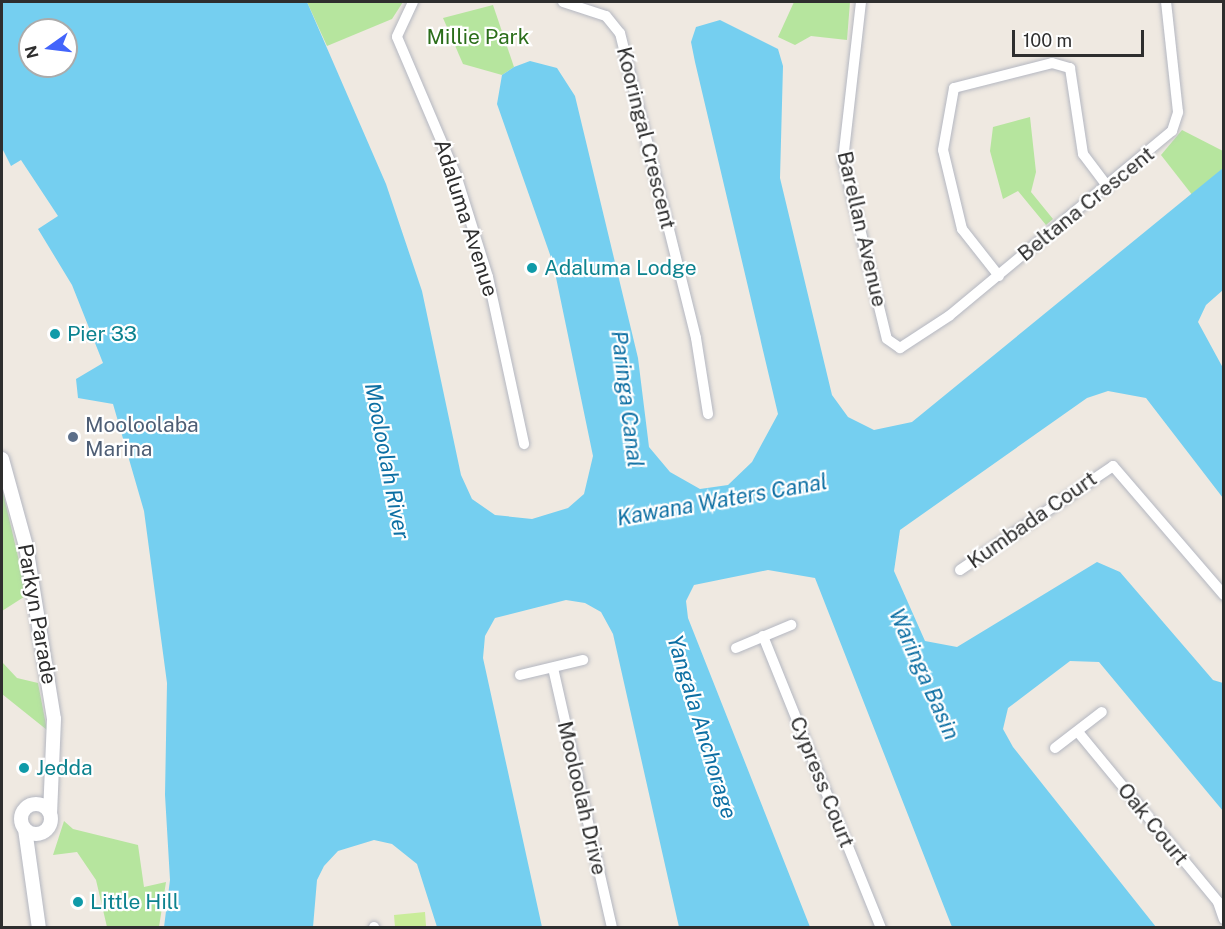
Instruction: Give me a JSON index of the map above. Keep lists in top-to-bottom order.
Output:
{
  "streets": {
    "street": [
      "Kooringal Crescent",
      "Beltana Crescent",
      "Adaluma Avenue",
      "Barellan Avenue",
      "Kumbada Court",
      "Parkyn Parade",
      "Cypress Court",
      "Mooloolah Drive",
      "Oak Court"
    ]
  },
  "crossings": [
    ["Beltana Crescent", "Barellan Avenue"]
  ],
  "water": [
    "Paringa Canal",
    "Mooloolah River",
    "Kawana Waters Canal",
    "Waringa Basin",
    "Yangala Anchorage"
  ],
  "parks": ["Millie Park"],
  "places": [
    "Adaluma Lodge",
    "Pier 33",
    "Mooloolaba Marina",
    "Jedda",
    "Little Hill"
  ],
  "scale_bar": "100 m",
  "north": "left"
}
